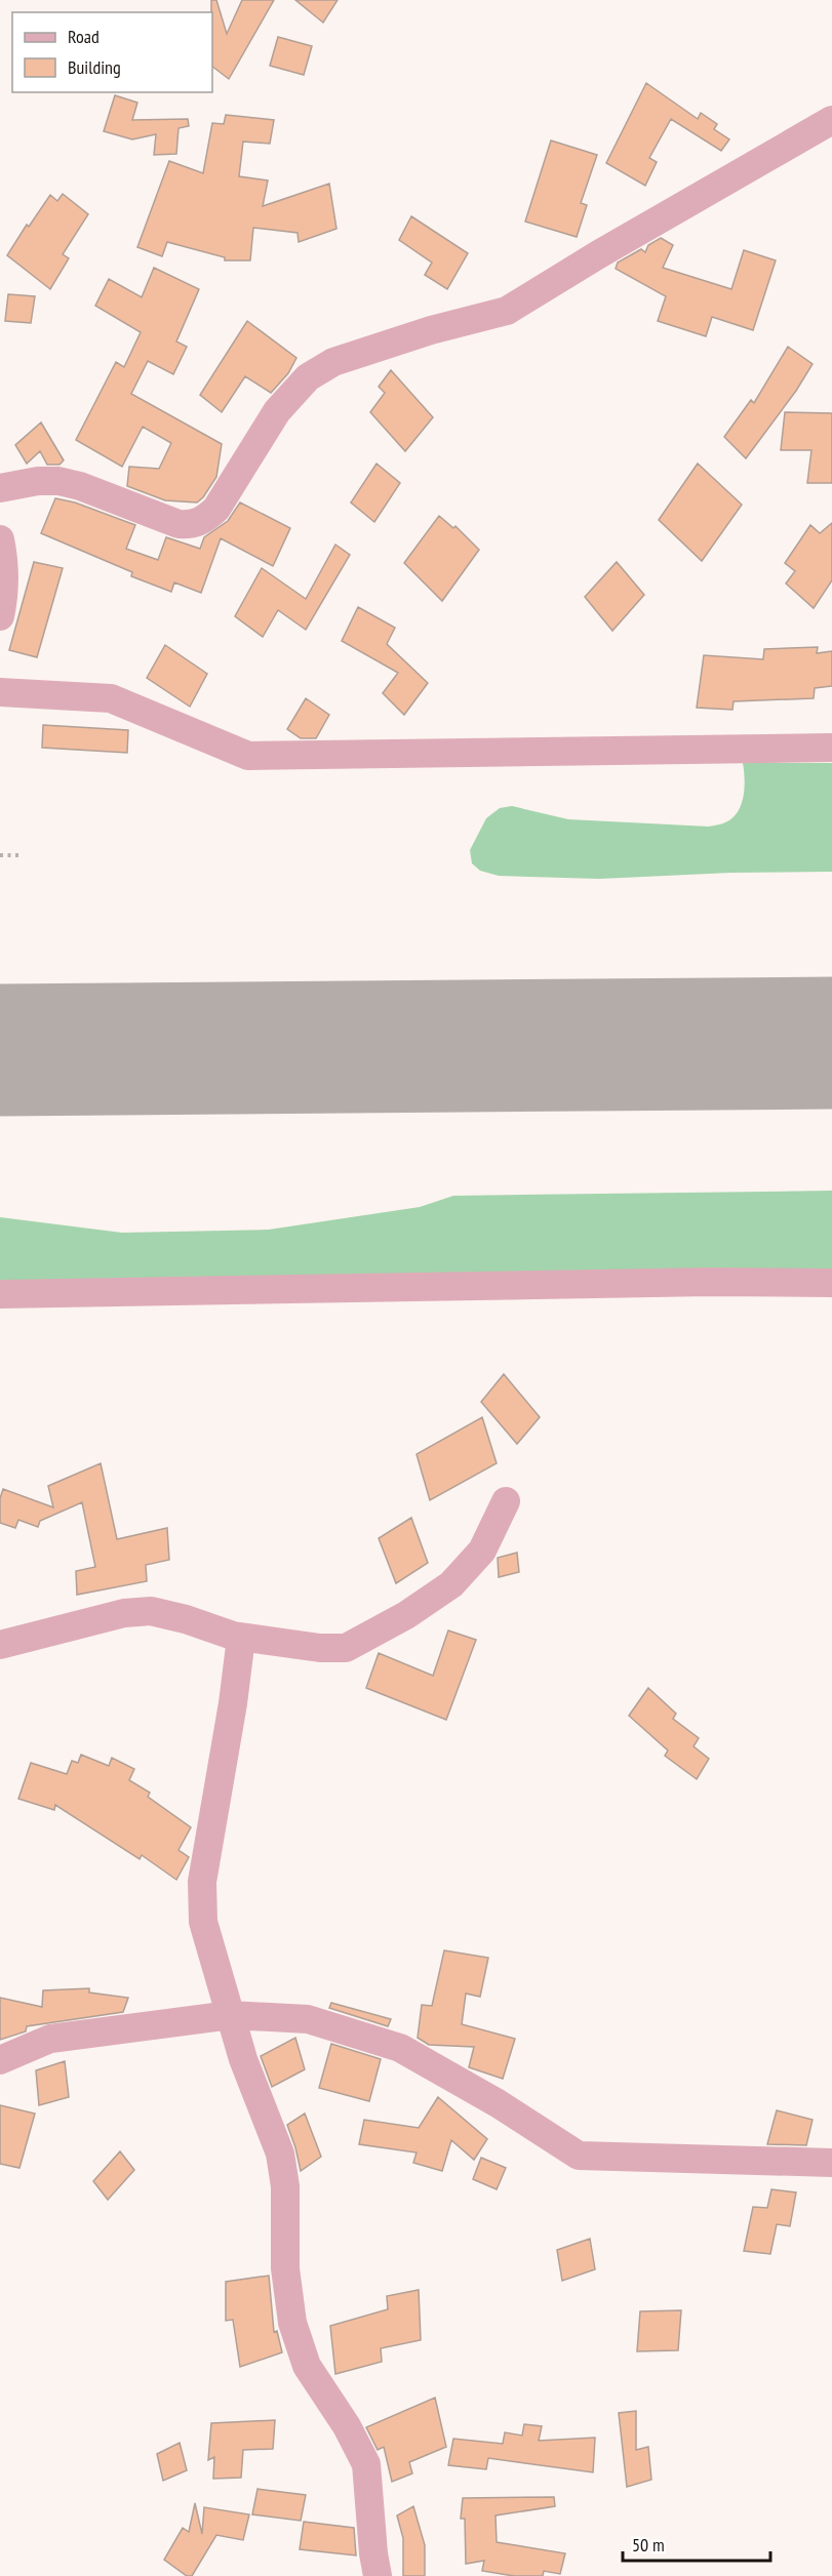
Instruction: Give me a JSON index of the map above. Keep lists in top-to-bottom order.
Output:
{
  "legend": ["Road", "Building"],
  "scale_bar": "50 m"
}
